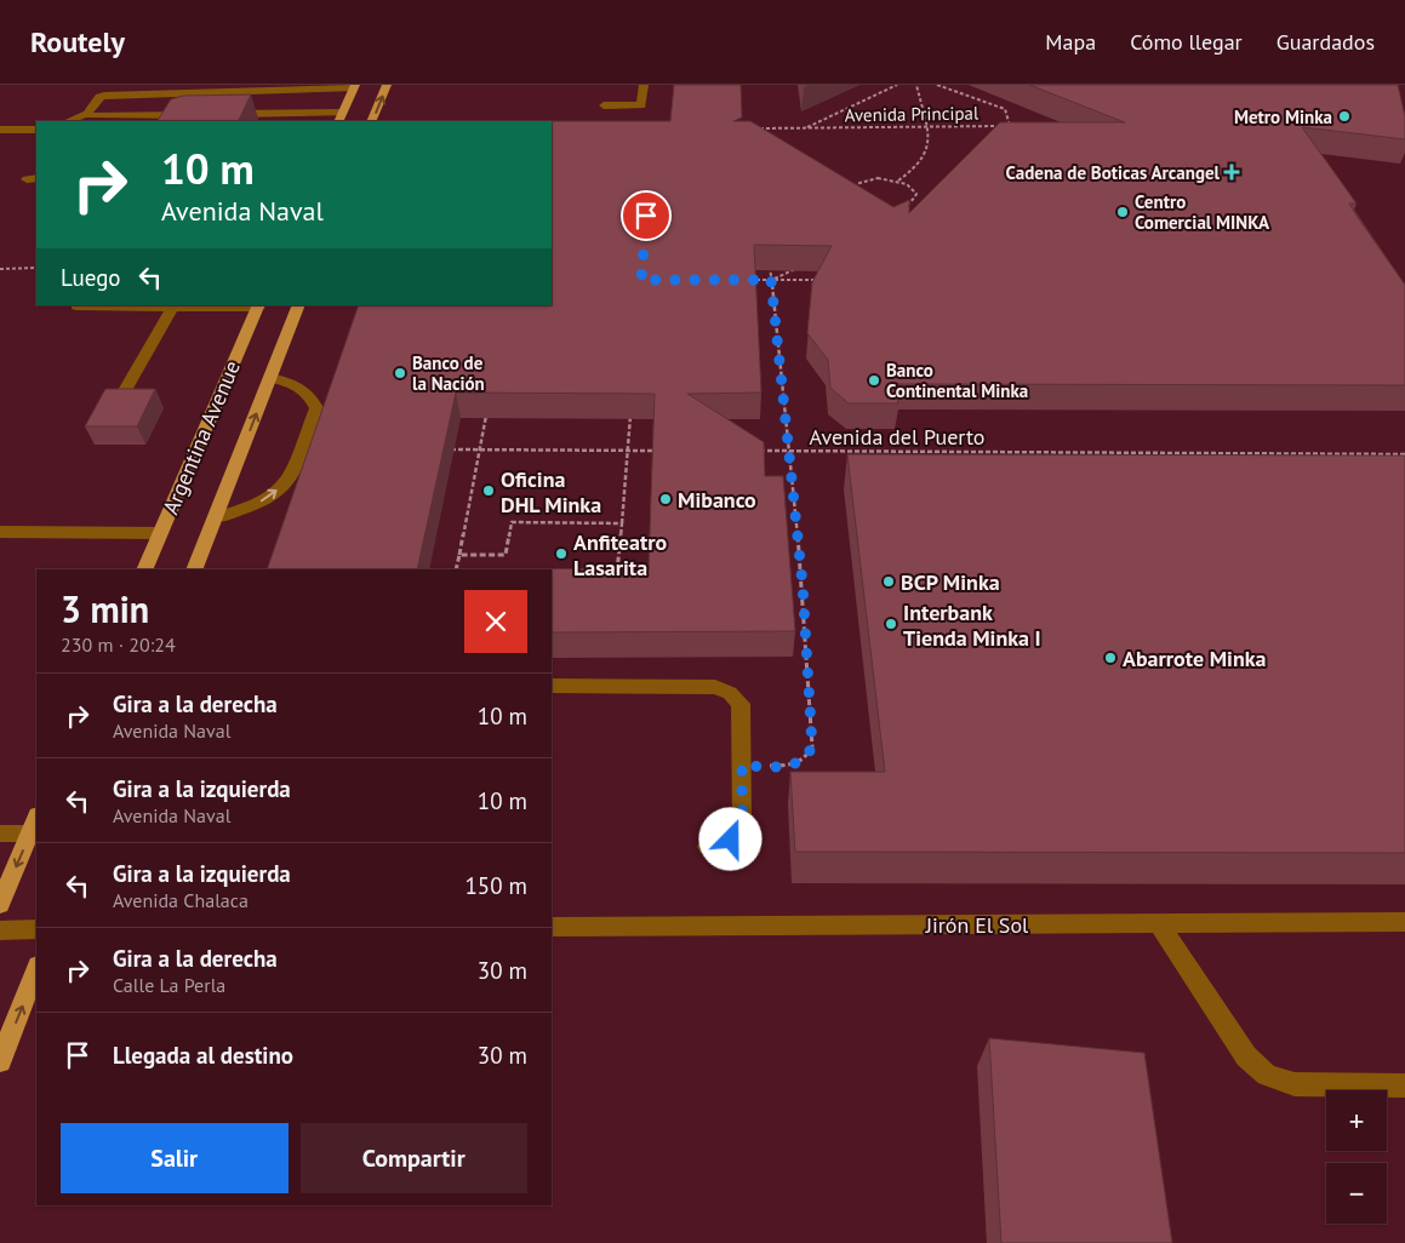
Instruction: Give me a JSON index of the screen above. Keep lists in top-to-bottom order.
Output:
{
  "streets": {
    "main road": ["Argentina Avenue"],
    "street": ["Jirón El Sol"],
    "path": ["Avenida Principal", "Avenida del Puerto"]
  },
  "places": {
    "other": [
      "Metro Minka",
      "Centro Comercial MINKA",
      "Banco de la Nación",
      "Banco Continental Minka",
      "Oficina DHL Minka",
      "Mibanco",
      "Anfiteatro Lasarita",
      "BCP Minka",
      "Interbank Tienda Minka I",
      "Abarrote Minka"
    ],
    "health": ["Cadena de Boticas Arcangel"]
  },
  "page": {
    "header": "Routely",
    "nav": ["Mapa", "Cómo llegar", "Guardados"],
    "turn": ["10 m", "Avenida Naval"],
    "then": "Luego",
    "heading": ["3 min", "230 m · 20:24"],
    "list": [
      {
        "name": "Gira a la derecha",
        "note": "Avenida Naval",
        "value": "10 m"
      },
      {
        "name": "Gira a la izquierda",
        "note": "Avenida Naval",
        "value": "10 m"
      },
      {
        "name": "Gira a la izquierda",
        "note": "Avenida Chalaca",
        "value": "150 m"
      },
      {
        "name": "Gira a la derecha",
        "note": "Calle La Perla",
        "value": "30 m"
      },
      {
        "name": "Llegada al destino",
        "value": "30 m"
      }
    ],
    "map_buttons": ["+", "−"],
    "buttons": ["Salir", "Compartir"]
  }
}
